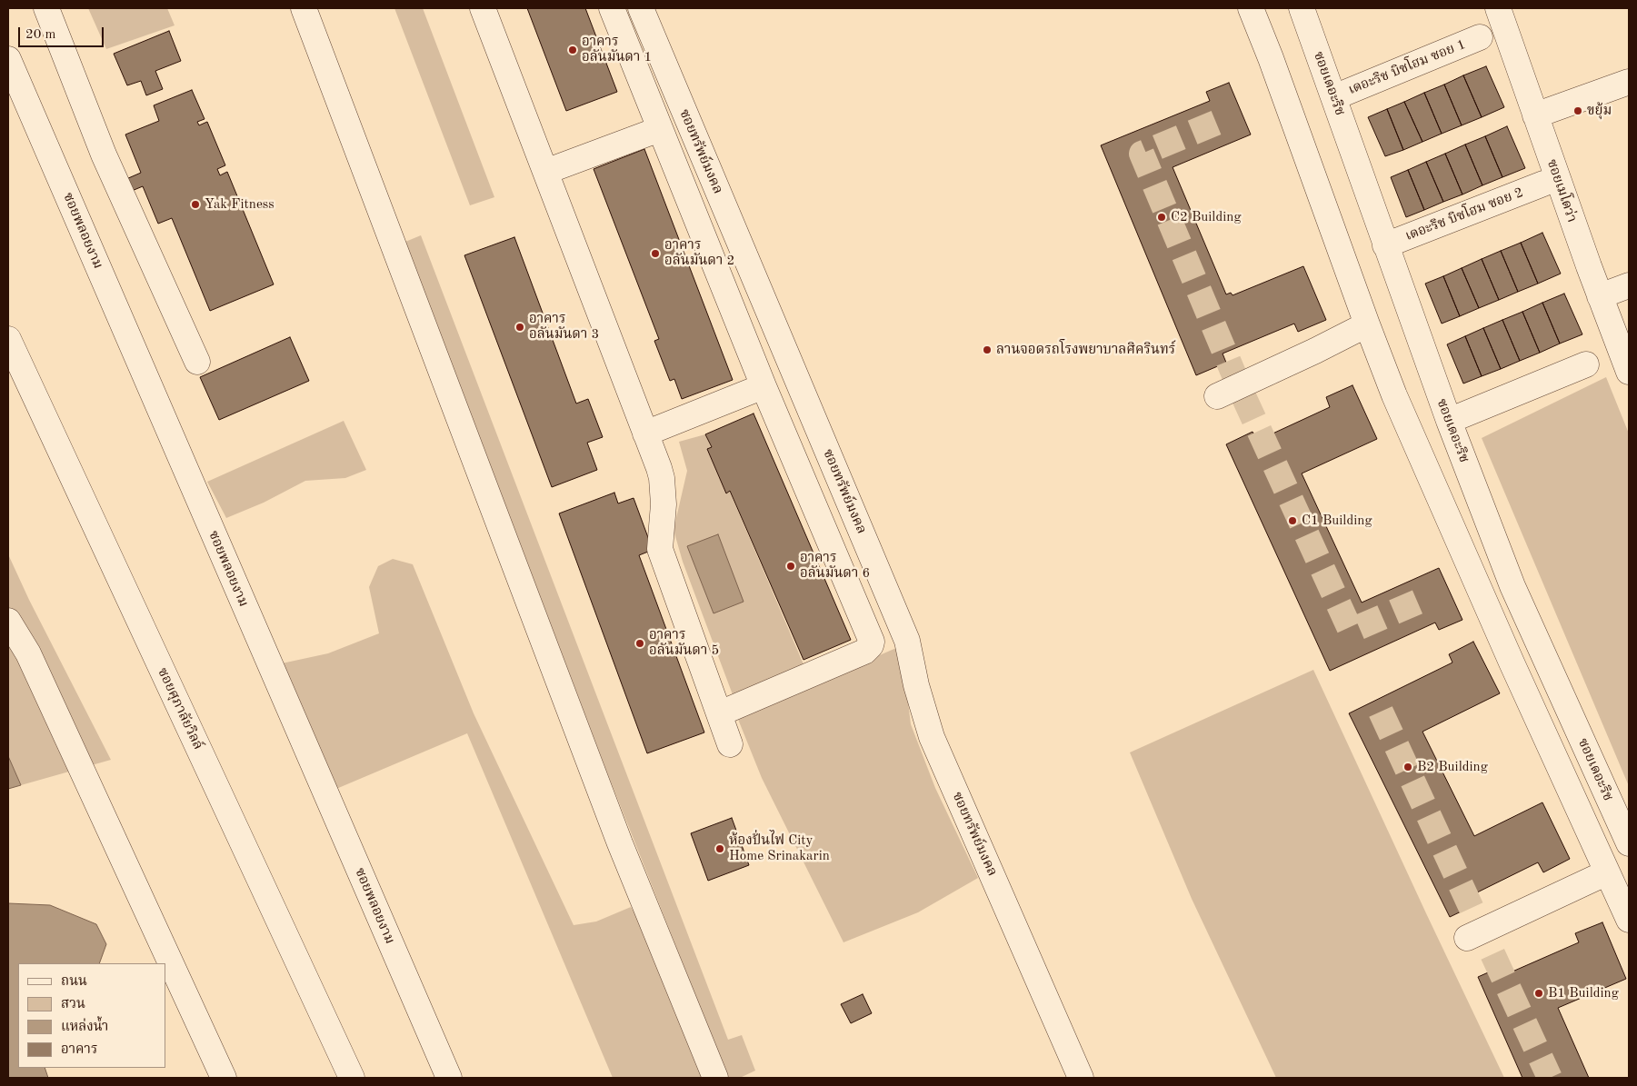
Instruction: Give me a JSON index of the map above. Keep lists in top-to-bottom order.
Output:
{
  "streets": {
    "street": [
      "เดอะริช บิซโฮม ซอย 1",
      "ซอยเดอะริช",
      "ซอยทรัพย์มงคล",
      "ซอยเมโดว่า",
      "เดอะริช บิซโฮม ซอย 2",
      "ซอยพลอยงาม",
      "ซอยศุภาลัยวิลล์"
    ]
  },
  "crossings": [
    ["เดอะริช บิซโฮม ซอย 1", "ซอยเดอะริช"],
    ["ซอยเดอะริช", "เดอะริช บิซโฮม ซอย 2"]
  ],
  "places": [
    "อาคาร อลันมันดา 1",
    "ขยุ้ม",
    "Yak Fitness",
    "C2 Building",
    "อาคาร อลันมันดา 2",
    "อาคาร อลันมันดา 3",
    "ลานจอดรถโรงพยาบาลศิครินทร์",
    "C1 Building",
    "อาคาร อลันมันดา 6",
    "อาคาร อลันมันดา 5",
    "B2 Building",
    "ห้องปั่นไฟ City Home Srinakarin",
    "B1 Building"
  ],
  "legend": [
    "ถนน",
    "สวน",
    "แหล่งน้ำ",
    "อาคาร"
  ],
  "scale_bar": "20 m"
}
